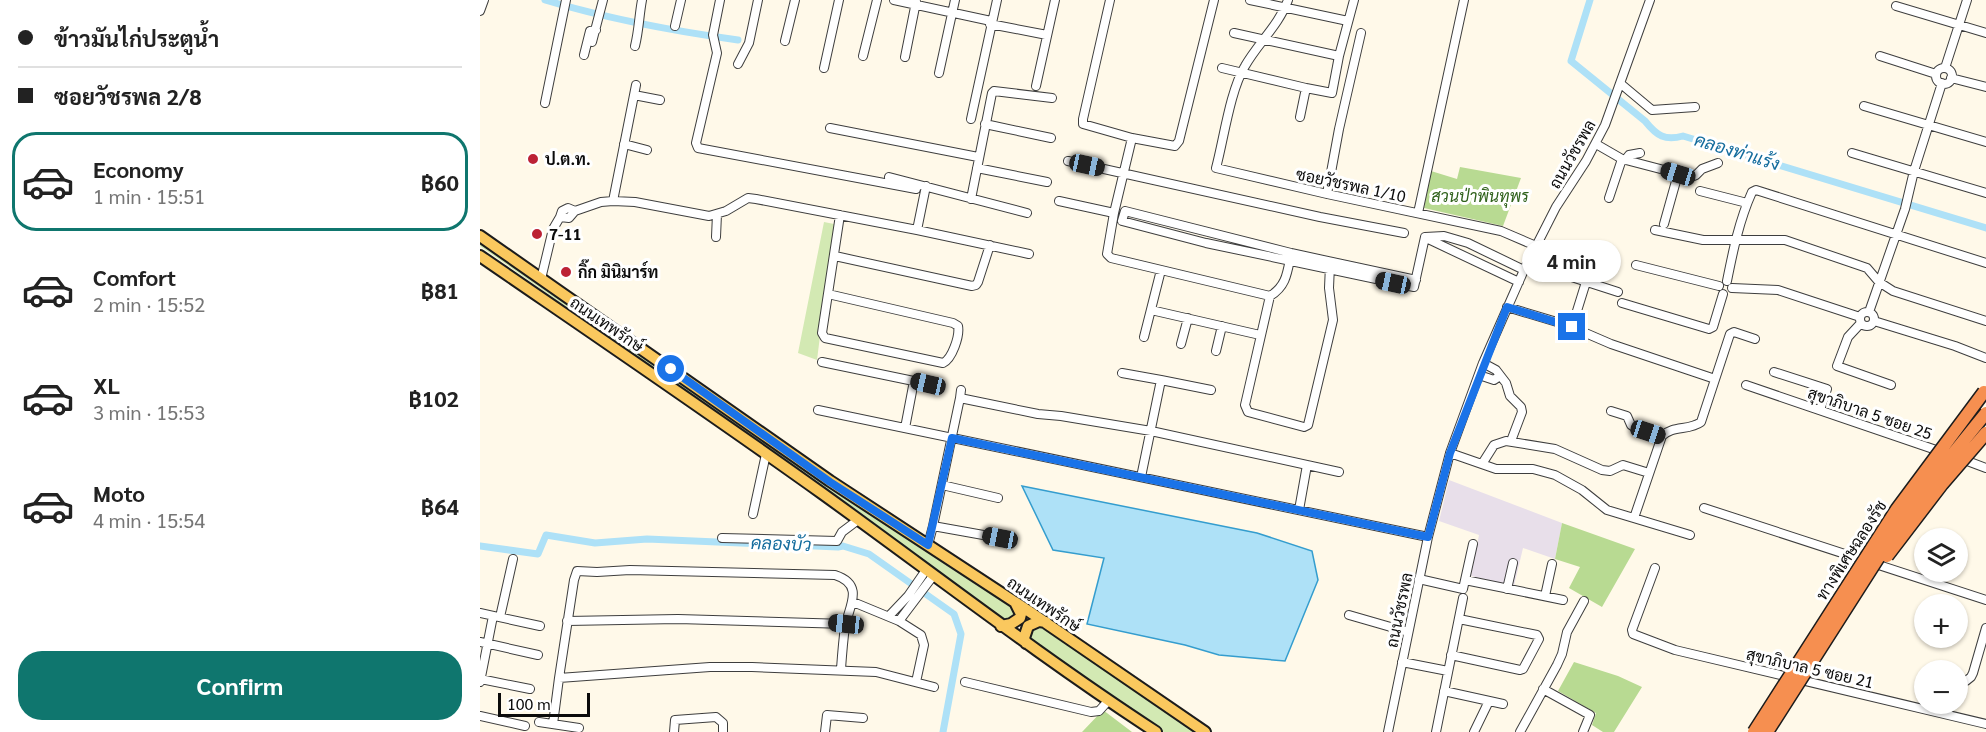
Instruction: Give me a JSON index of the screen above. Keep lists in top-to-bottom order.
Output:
{
  "streets": {
    "highway": ["ทางพิเศษฉลองรัช"],
    "main road": ["ถนนเทพรักษ์"],
    "street": [
      "ถนนวัชรพล",
      "ซอยวัชรพล 1/10",
      "สุขาภิบาล 5 ซอย 25",
      "สุขาภิบาล 5 ซอย 21"
    ]
  },
  "crossings": [
    ["ถนนวัชรพล", "ซอยวัชรพล 1/10"]
  ],
  "water": ["คลองท่าแร้ง", "คลองบัว"],
  "parks": ["สวนป่าพินทุพร"],
  "places": ["ป.ต.ท.", "7-11", "กิ๊ก มินิมาร์ท"],
  "scale_bar": "100 m",
  "page": {
    "banner": ["ข้าวมันไก่ประตูน้ำ", "ซอยวัชรพล 2/8"],
    "list": [
      {
        "name": "Economy",
        "note": "1 min · 15:51",
        "value": "฿60"
      },
      {
        "name": "Comfort",
        "note": "2 min · 15:52",
        "value": "฿81"
      },
      {
        "name": "XL",
        "note": "3 min · 15:53",
        "value": "฿102"
      },
      {
        "name": "Moto",
        "note": "4 min · 15:54",
        "value": "฿64"
      }
    ],
    "bubble": "4 min",
    "map_buttons": ["+", "−"],
    "buttons": "Confirm",
    "scale": "100 m"
  }
}
